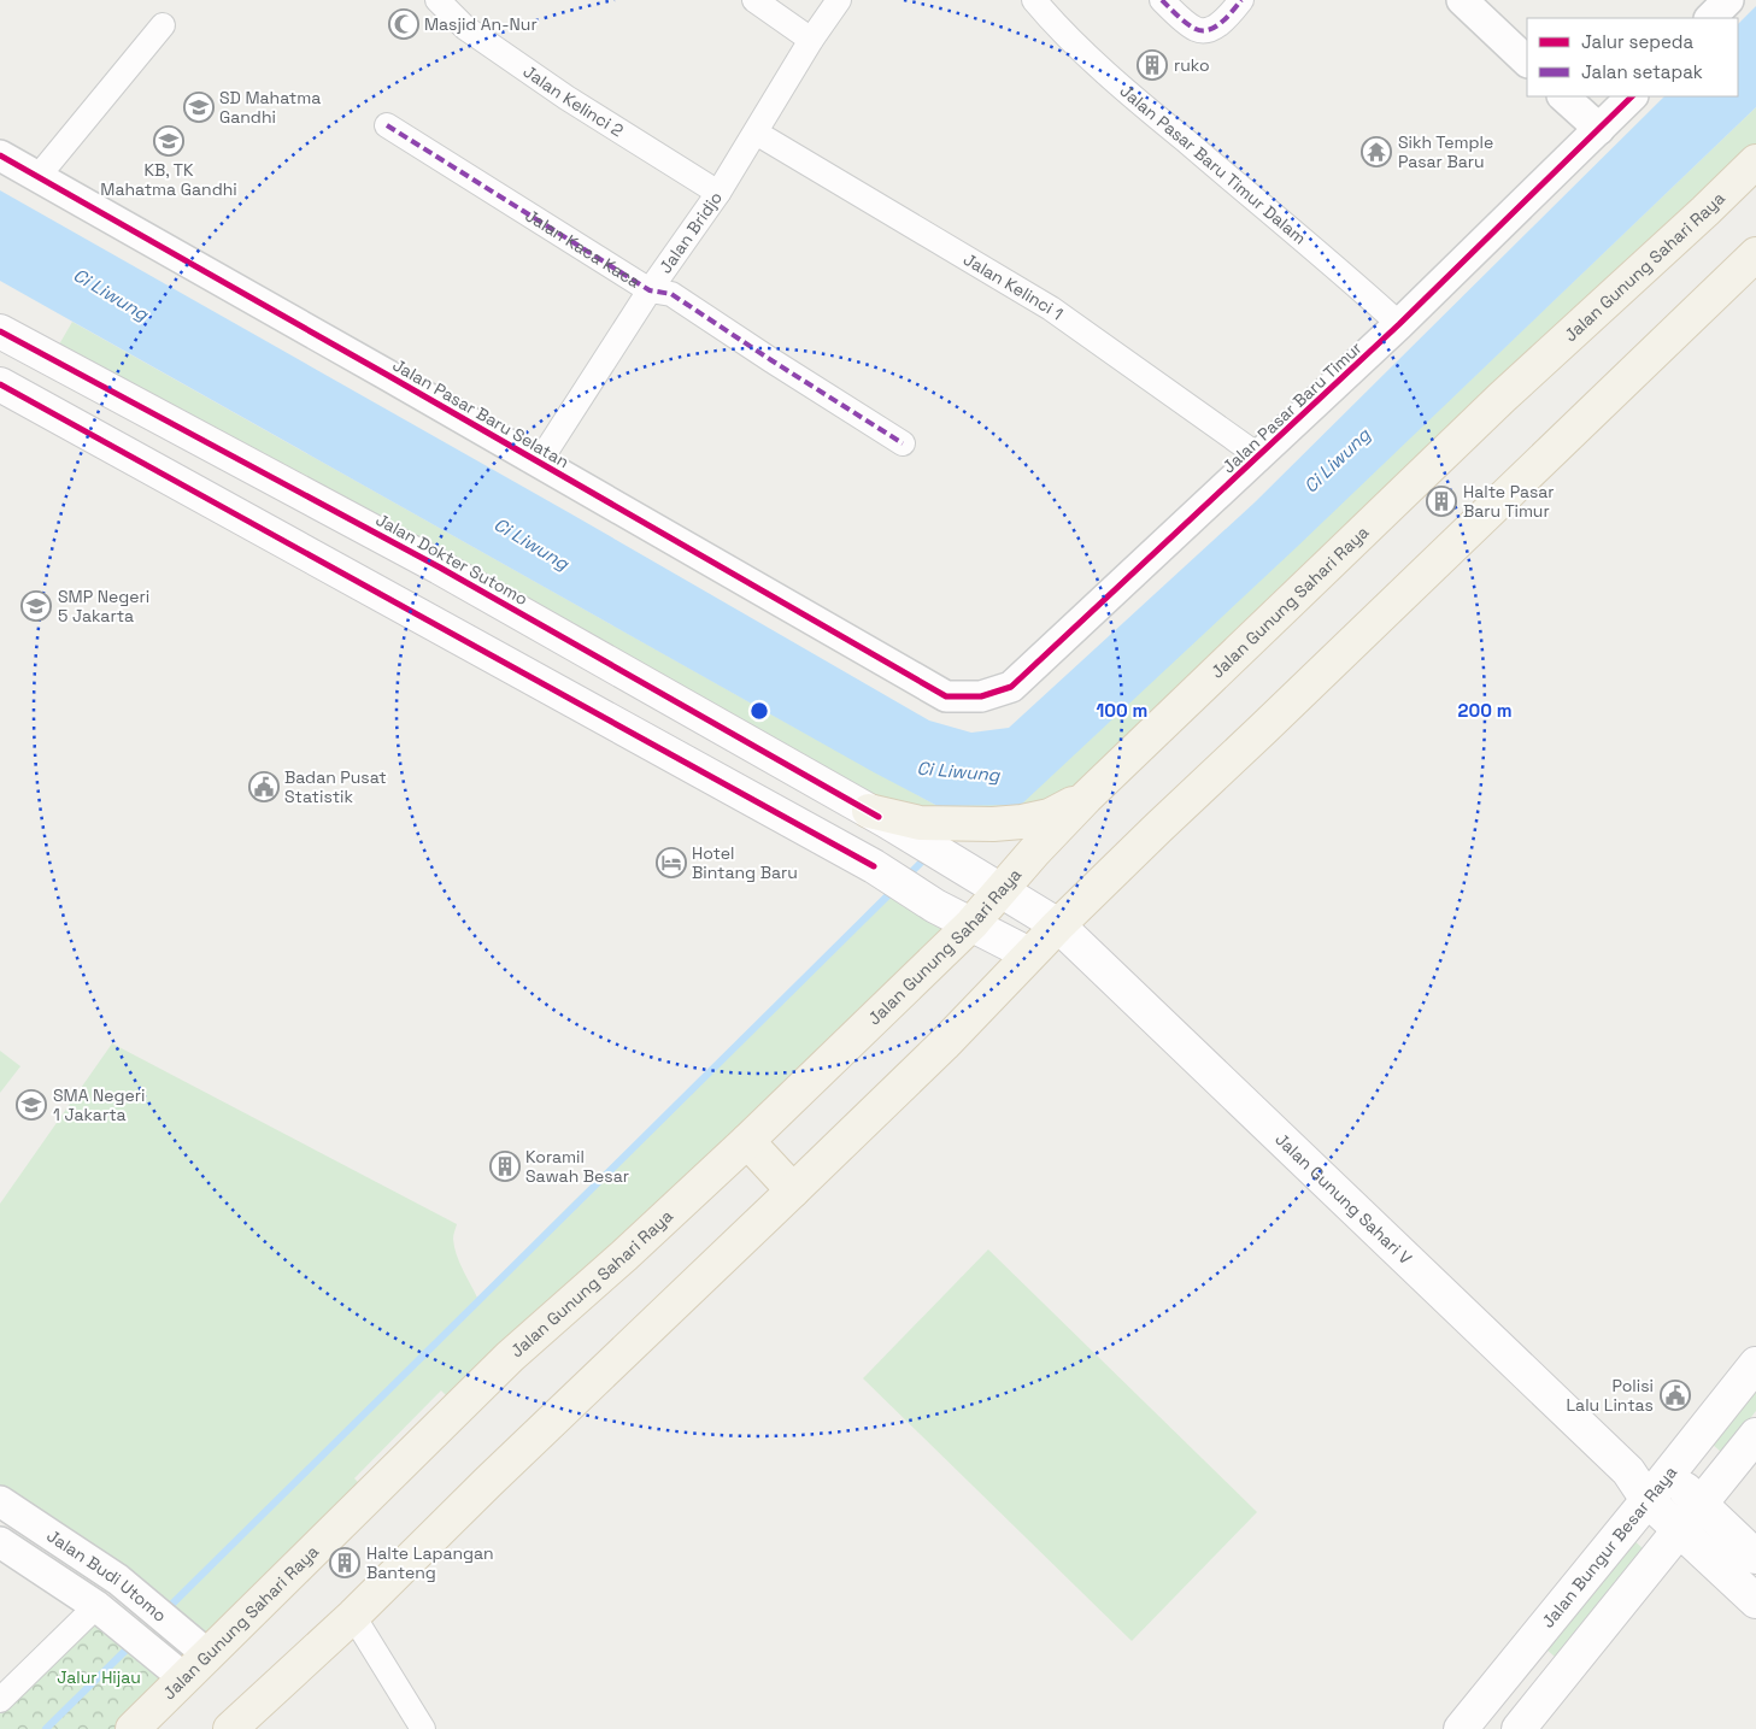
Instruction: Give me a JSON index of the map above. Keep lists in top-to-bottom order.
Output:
{
  "streets": {
    "main road": [
      "Jalan Gunung Sahari Raya",
      "Jalan Dokter Sutomo",
      "Jalan Gunung Sahari V",
      "Jalan Bungur Besar Raya"
    ],
    "street": [
      "Jalan Kelinci 2",
      "Jalan Pasar Baru Timur Dalam",
      "Jalan Bridjo",
      "Jalan Kaca Kaca",
      "Jalan Kelinci 1",
      "Jalan Pasar Baru Timur",
      "Jalan Pasar Baru Selatan",
      "Jalan Budi Utomo"
    ]
  },
  "crossings": [
    ["Jalan Kelinci 2", "Jalan Bridjo"],
    ["Jalan Pasar Baru Timur Dalam", "Jalan Pasar Baru Timur"],
    ["Jalan Bridjo", "Jalan Kaca Kaca"],
    ["Jalan Bridjo", "Jalan Kelinci 1"],
    ["Jalan Bridjo", "Jalan Pasar Baru Selatan"],
    ["Jalan Gunung Sahari Raya", "Jalan Dokter Sutomo"],
    ["Jalan Gunung Sahari Raya", "Jalan Budi Utomo"],
    ["Jalan Kelinci 1", "Jalan Pasar Baru Timur"],
    ["Jalan Pasar Baru Timur", "Jalan Pasar Baru Selatan"],
    ["Jalan Dokter Sutomo", "Jalan Gunung Sahari V"],
    ["Jalan Gunung Sahari V", "Jalan Bungur Besar Raya"]
  ],
  "water": ["Ci Liwung"],
  "parks": ["Jalur Hijau"],
  "places": {
    "mosque": ["Masjid An-Nur"],
    "building": [
      "ruko",
      "Halte Pasar Baru Timur",
      "Koramil Sawah Besar",
      "Halte Lapangan Banteng"
    ],
    "school or university": [
      "SD Mahatma Gandhi",
      "KB, TK Mahatma Gandhi",
      "SMP Negeri 5 Jakarta",
      "SMA Negeri 1 Jakarta"
    ],
    "temple": ["Sikh Temple Pasar Baru"],
    "public building": ["Badan Pusat Statistik", "Polisi Lalu Lintas"],
    "hotel": ["Hotel Bintang Baru"]
  },
  "legend": ["Jalur sepeda", "Jalan setapak"],
  "rings": ["100 m", "200 m"]
}
